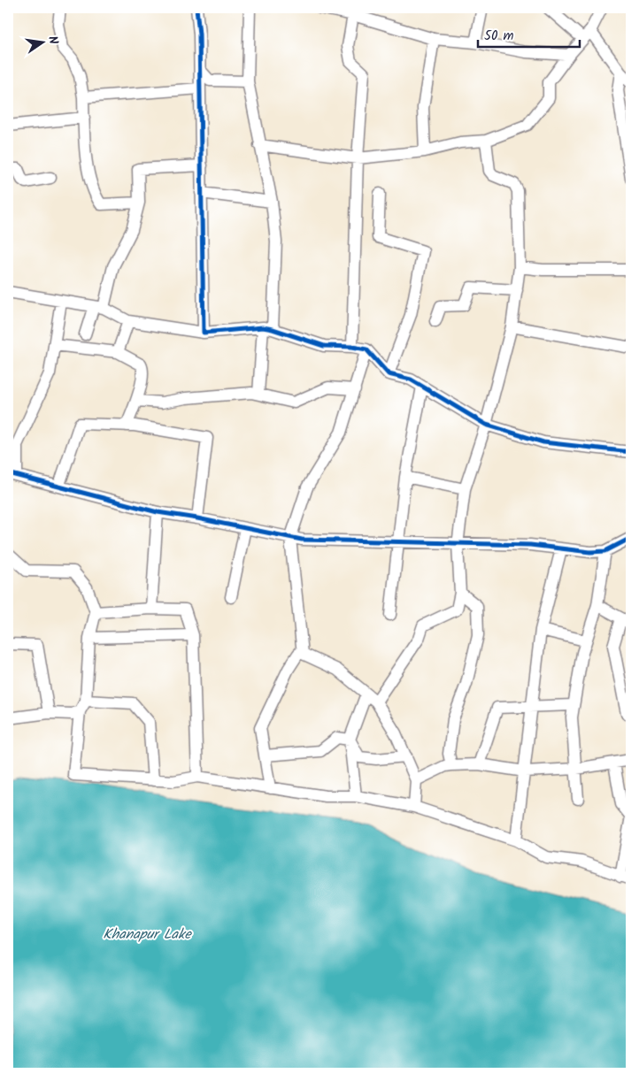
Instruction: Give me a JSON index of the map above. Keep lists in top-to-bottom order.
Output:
{
  "water": ["Khanapur Lake"],
  "scale_bar": "50 m",
  "north": "right"
}
